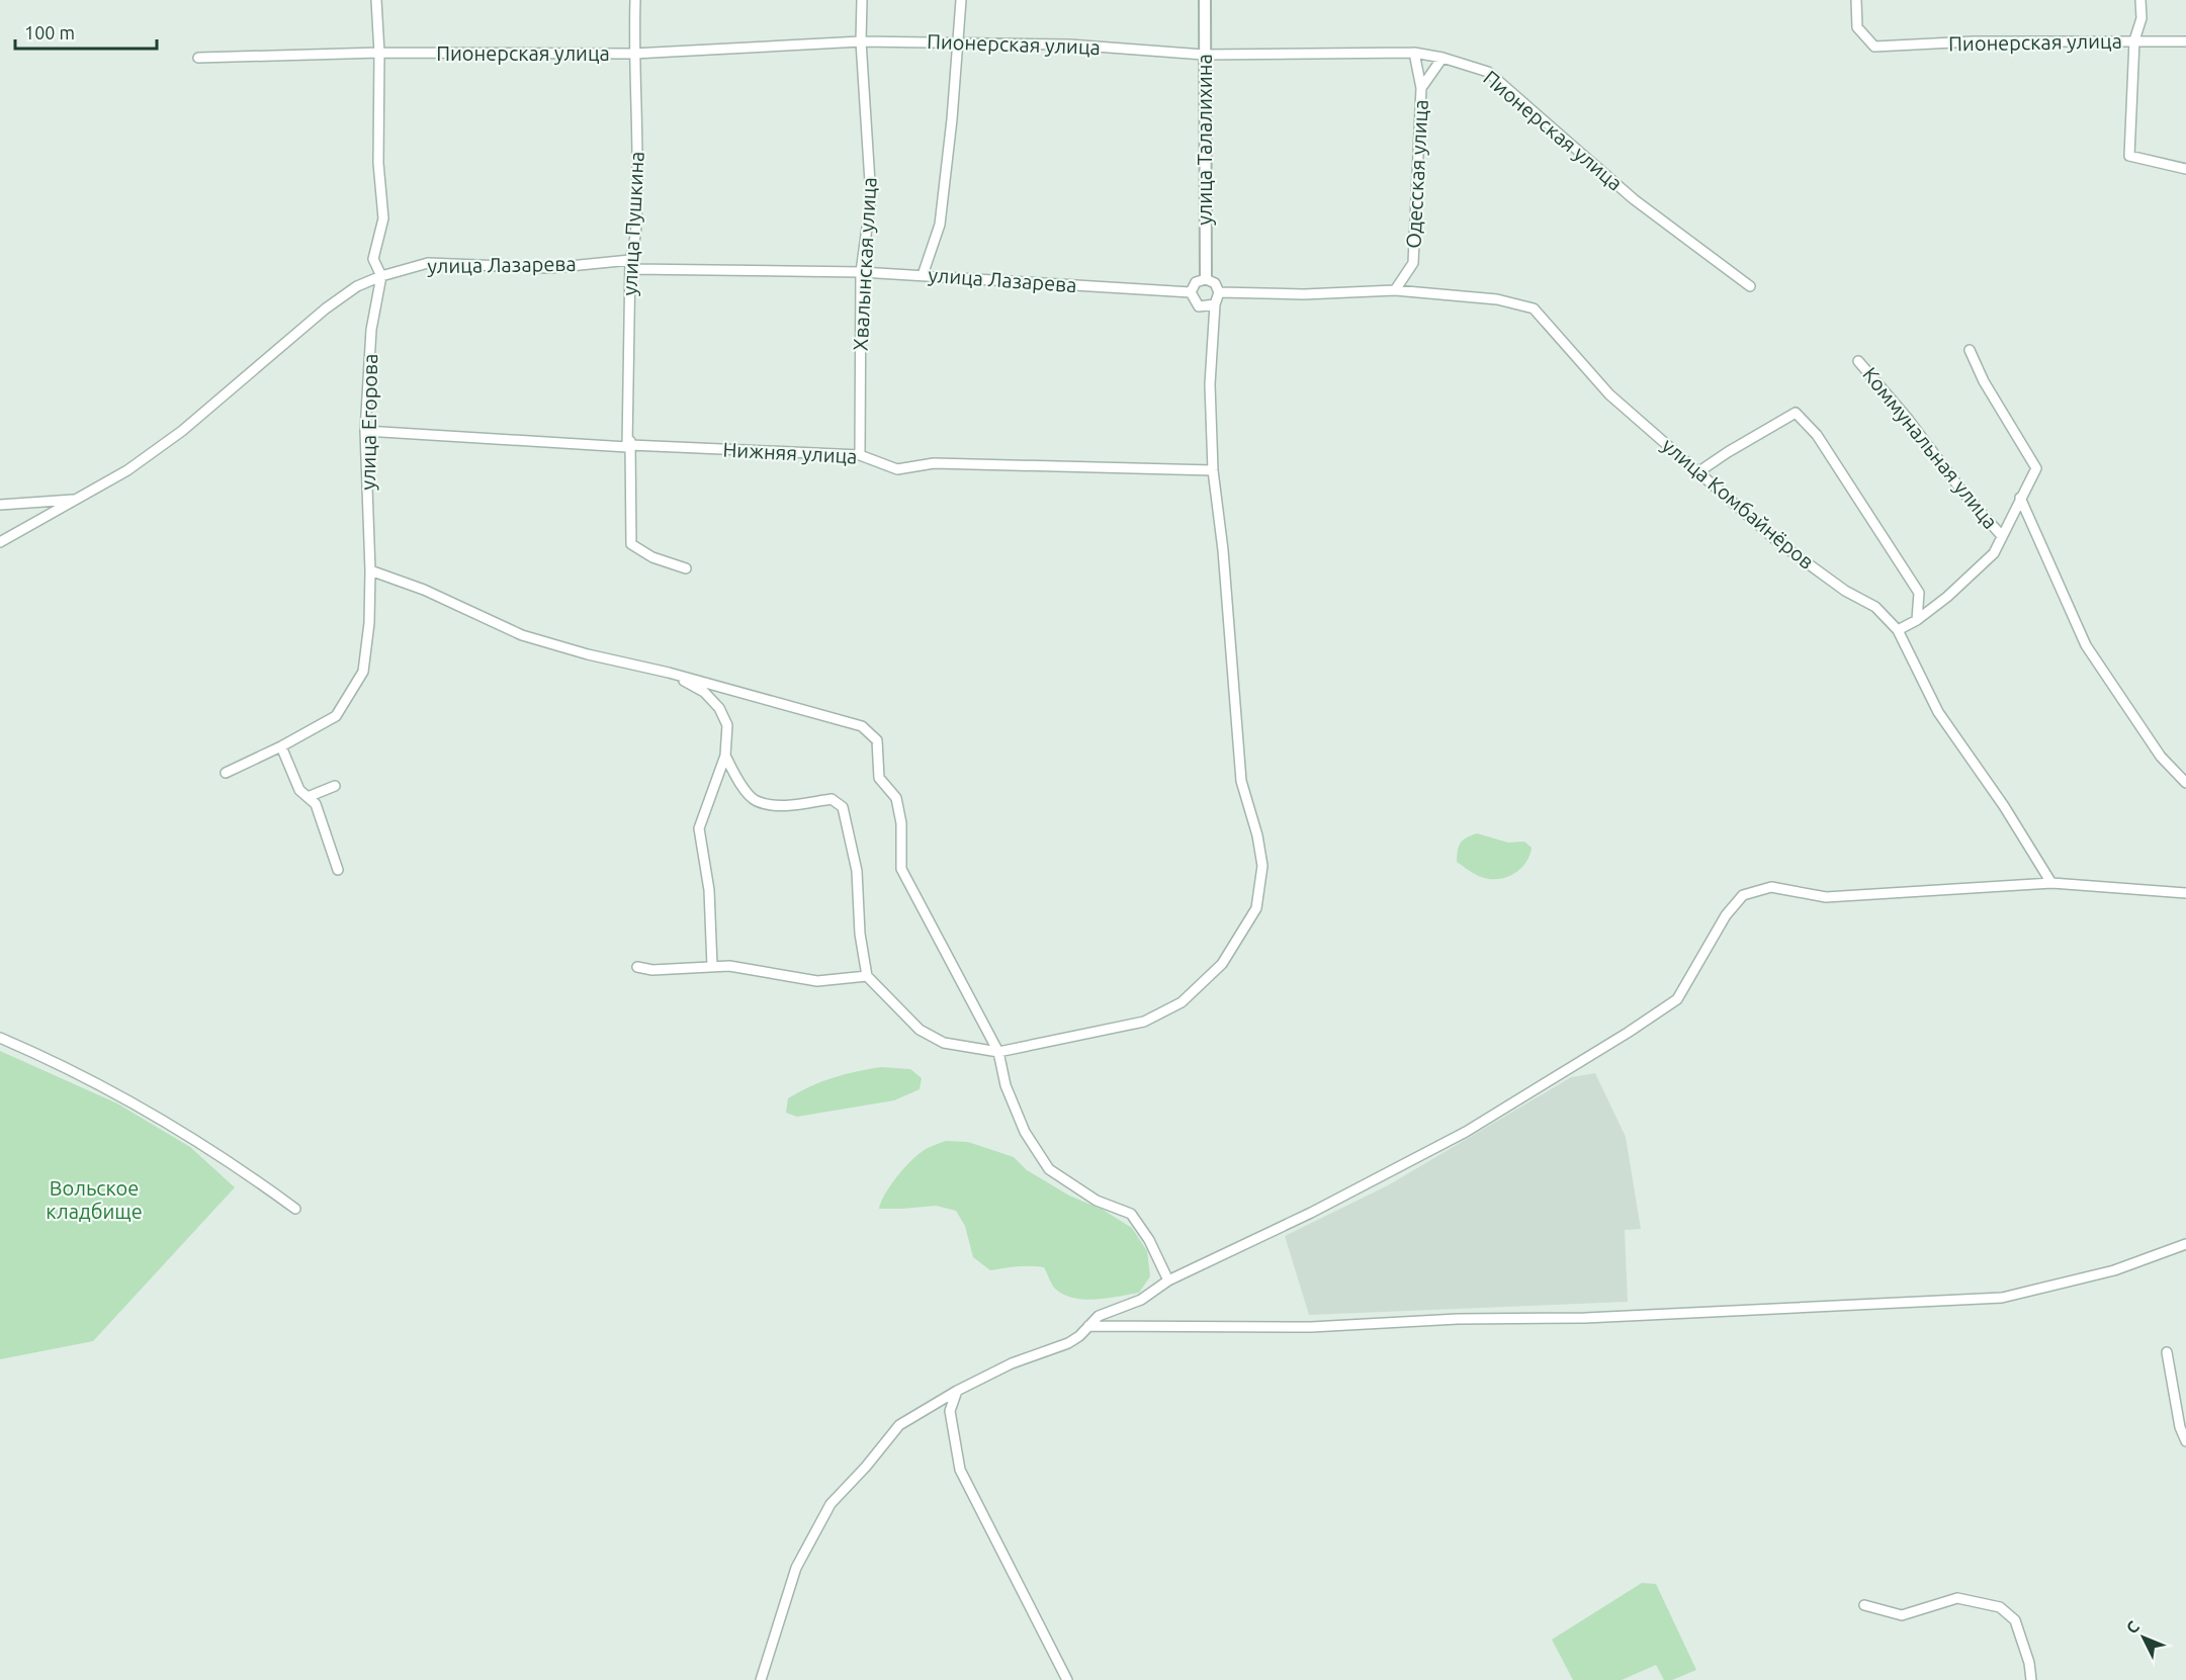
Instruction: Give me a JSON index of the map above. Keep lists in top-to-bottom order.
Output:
{
  "streets": {
    "street": [
      "Пионерская улица",
      "улица Талалихина",
      "Одесская улица",
      "улица Пушкина",
      "Хвалынская улица",
      "улица Лазарева",
      "улица Егорова",
      "Коммунальная улица",
      "Нижняя улица",
      "улица Комбайнёров"
    ]
  },
  "crossings": [
    ["Пионерская улица", "улица Талалихина"],
    ["Пионерская улица", "Одесская улица"],
    ["Пионерская улица", "улица Пушкина"],
    ["Пионерская улица", "Хвалынская улица"],
    ["Пионерская улица", "улица Егорова"],
    ["улица Талалихина", "улица Лазарева"],
    ["Одесская улица", "улица Комбайнёров"],
    ["улица Пушкина", "улица Лазарева"],
    ["улица Пушкина", "Нижняя улица"],
    ["Хвалынская улица", "улица Лазарева"],
    ["Хвалынская улица", "Нижняя улица"],
    ["улица Лазарева", "улица Егорова"],
    ["улица Егорова", "Нижняя улица"]
  ],
  "parks": ["Вольское кладбище"],
  "scale_bar": "100 m",
  "north": "top left"
}
